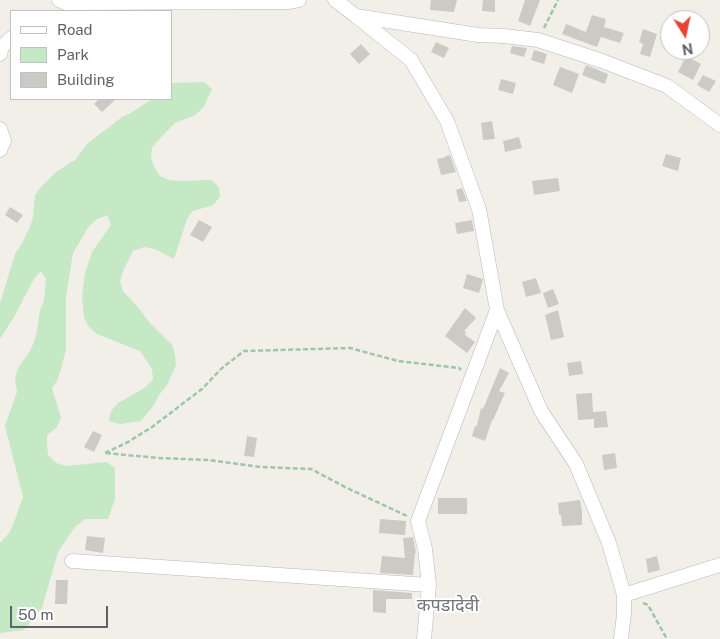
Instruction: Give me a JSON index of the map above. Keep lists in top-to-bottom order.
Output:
{
  "districts": ["कपडादेवी"],
  "legend": ["Road", "Park", "Building"],
  "scale_bar": "50 m",
  "north": "bottom"
}
